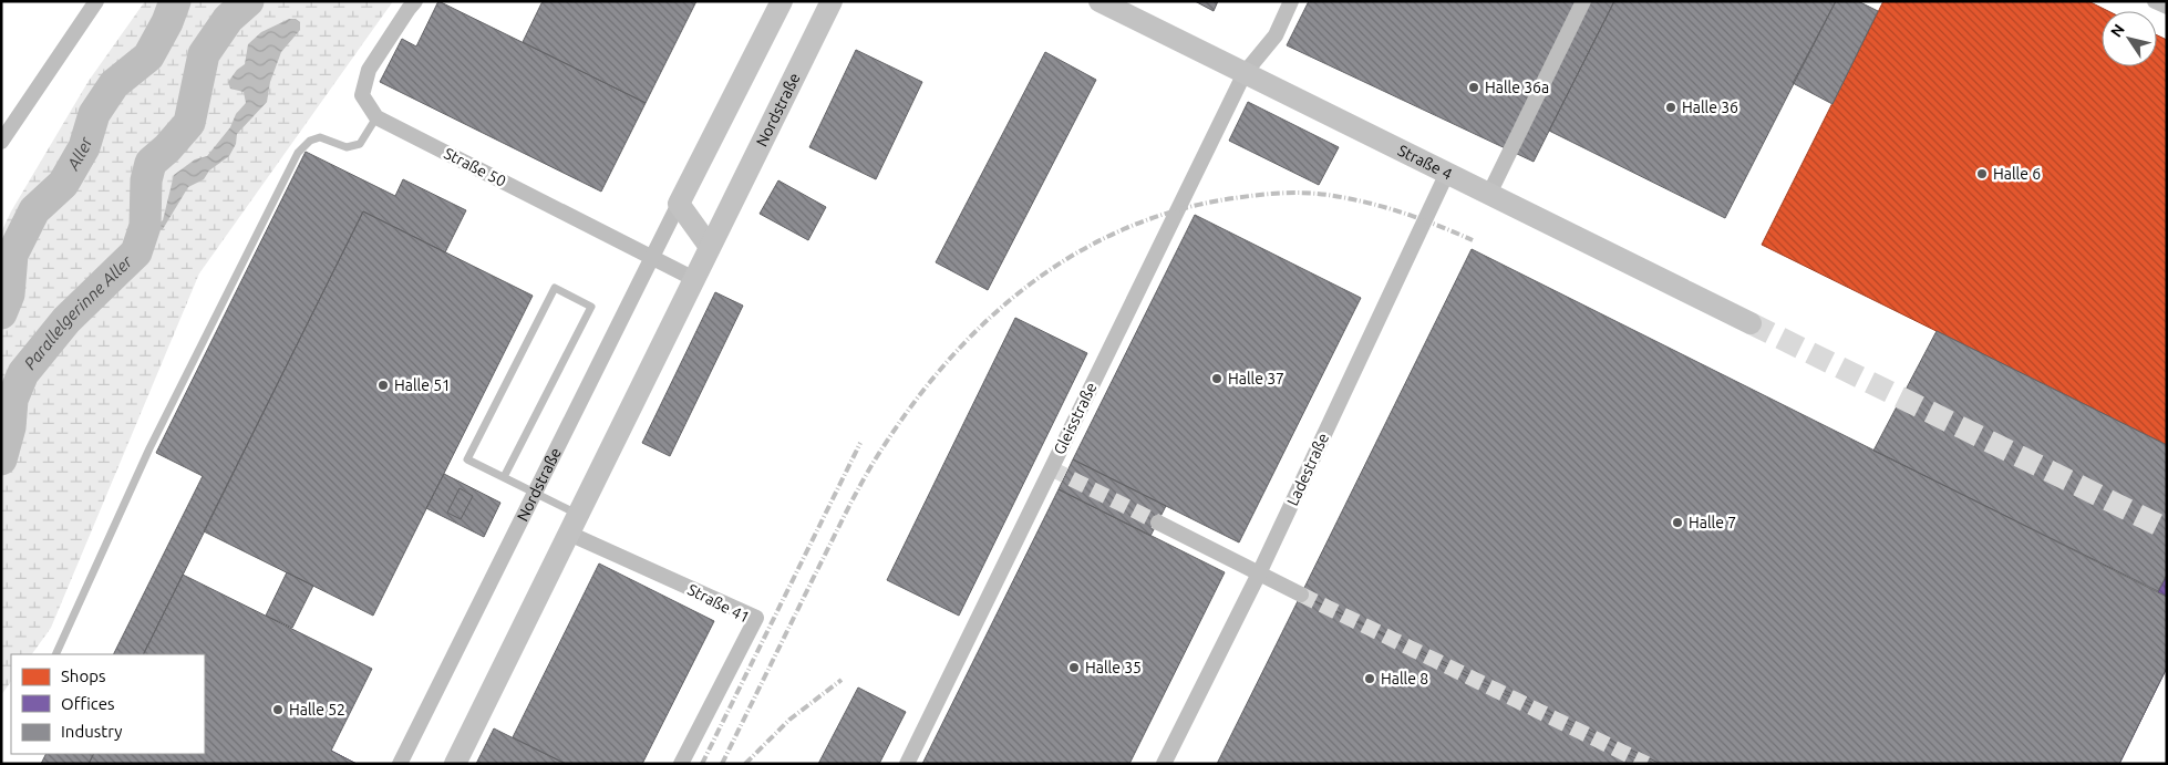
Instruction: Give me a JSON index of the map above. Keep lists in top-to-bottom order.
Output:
{
  "streets": {
    "street": [
      "Nordstraße",
      "Straße 4",
      "Straße 50",
      "Gleisstraße",
      "Ladestraße",
      "Straße 41"
    ]
  },
  "crossings": [
    ["Nordstraße", "Straße 50"],
    ["Nordstraße", "Straße 41"],
    ["Straße 4", "Gleisstraße"],
    ["Straße 4", "Ladestraße"]
  ],
  "water": ["Aller", "Parallelgerinne Aller"],
  "places": [
    "Halle 36a",
    "Halle 36",
    "Halle 6",
    "Halle 37",
    "Halle 51",
    "Halle 7",
    "Halle 35",
    "Halle 8",
    "Halle 52"
  ],
  "legend": ["Shops", "Offices", "Industry"],
  "north": "top left"
}
